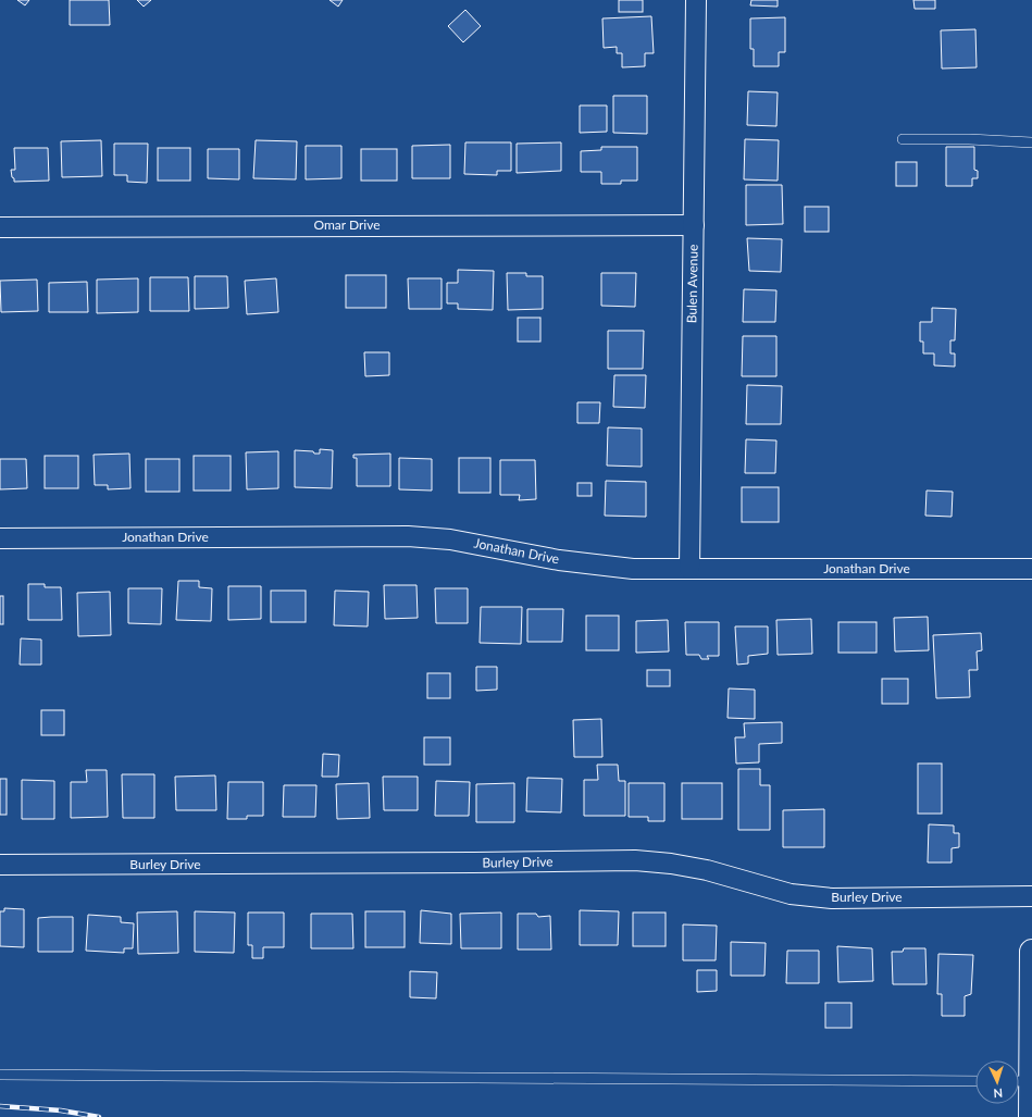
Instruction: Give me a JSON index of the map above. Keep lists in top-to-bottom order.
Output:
{
  "streets": {
    "street": [
      "Omar Drive",
      "Bulen Avenue",
      "Jonathan Drive",
      "Burley Drive"
    ]
  },
  "crossings": [
    ["Omar Drive", "Bulen Avenue"],
    ["Bulen Avenue", "Jonathan Drive"]
  ],
  "north": "bottom"
}
